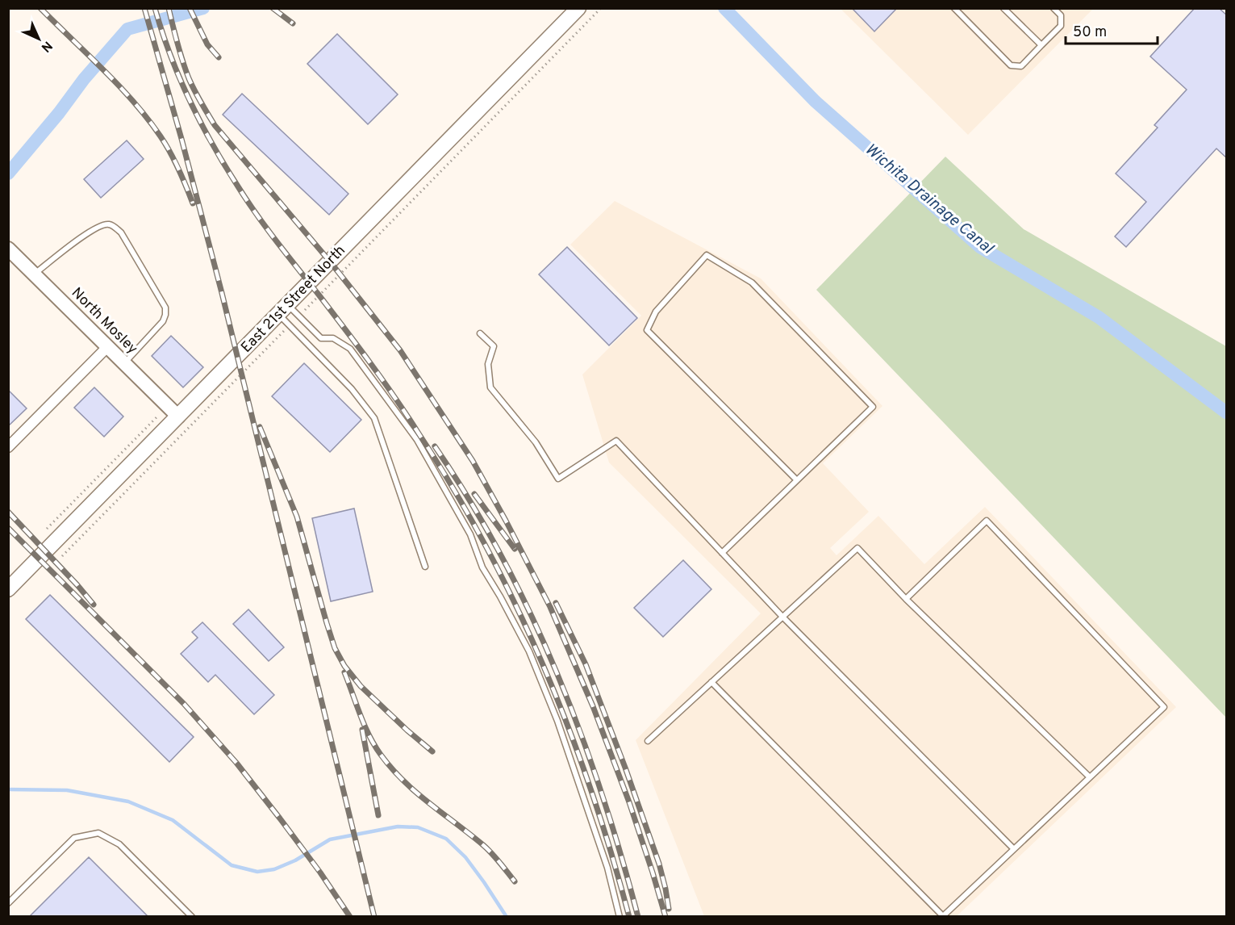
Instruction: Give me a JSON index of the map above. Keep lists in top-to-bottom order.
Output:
{
  "streets": {
    "main road": ["East 21st Street North"],
    "street": ["North Mosley"]
  },
  "crossings": [
    ["East 21st Street North", "North Mosley"]
  ],
  "water": ["Wichita Drainage Canal"],
  "scale_bar": "50 m",
  "north": "bottom right"
}
